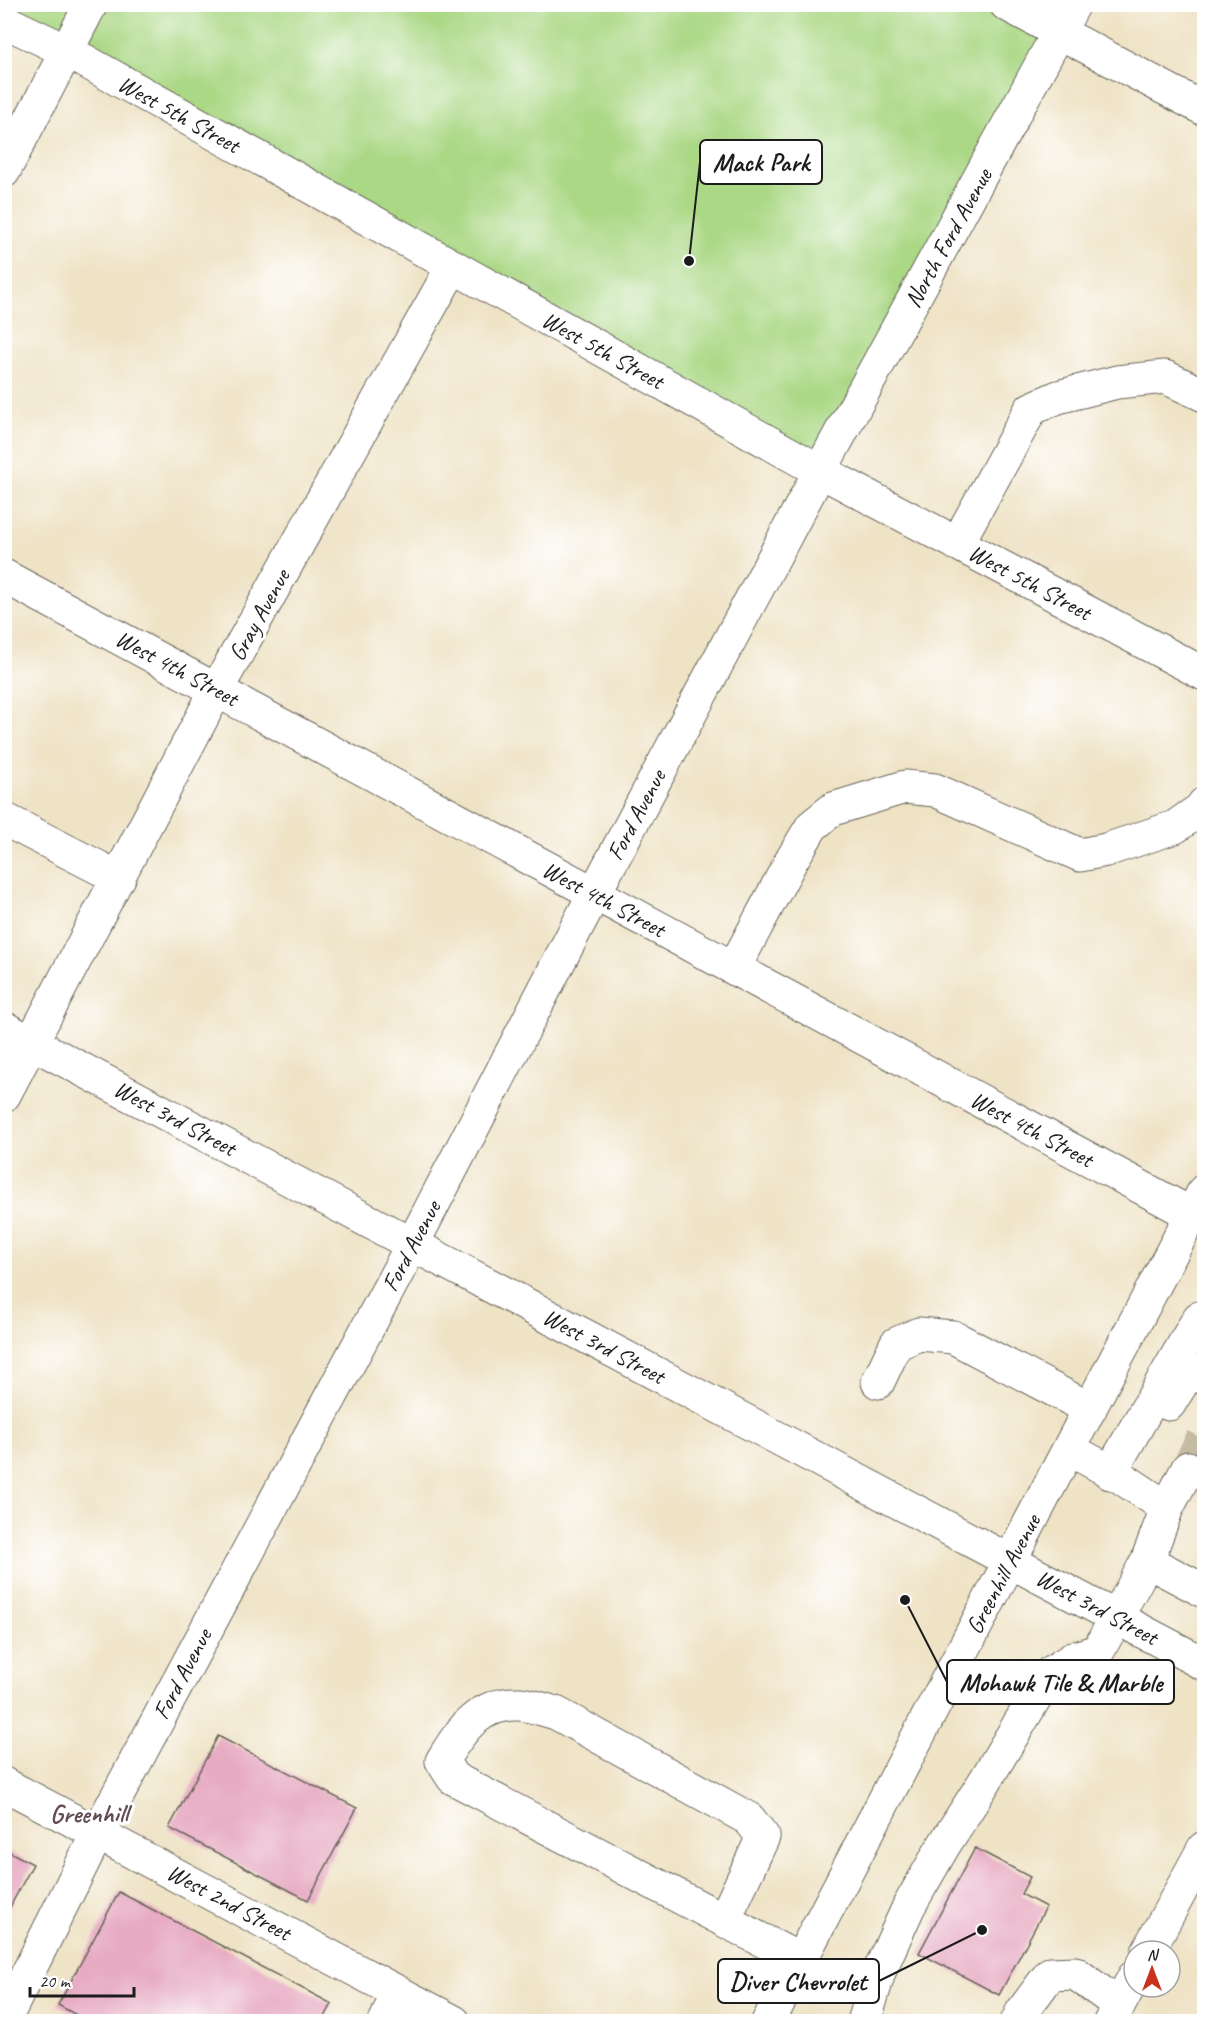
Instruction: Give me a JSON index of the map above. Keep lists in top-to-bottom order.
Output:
{
  "streets": {
    "street": [
      "West 5th Street",
      "North Ford Avenue",
      "Gray Avenue",
      "West 4th Street",
      "Ford Avenue",
      "West 3rd Street",
      "Greenhill Avenue",
      "West 2nd Street"
    ]
  },
  "crossings": [
    ["West 5th Street", "North Ford Avenue"],
    ["West 5th Street", "Gray Avenue"],
    ["West 5th Street", "Ford Avenue"],
    ["North Ford Avenue", "Ford Avenue"],
    ["Gray Avenue", "West 4th Street"],
    ["Gray Avenue", "West 3rd Street"],
    ["West 4th Street", "Ford Avenue"],
    ["West 4th Street", "Greenhill Avenue"],
    ["Ford Avenue", "West 3rd Street"],
    ["Ford Avenue", "West 2nd Street"],
    ["West 3rd Street", "Greenhill Avenue"]
  ],
  "districts": ["Greenhill"],
  "places": ["Mack Park", "Mohawk Tile & Marble", "Diver Chevrolet"],
  "scale_bar": "20 m",
  "north": "top"
}
